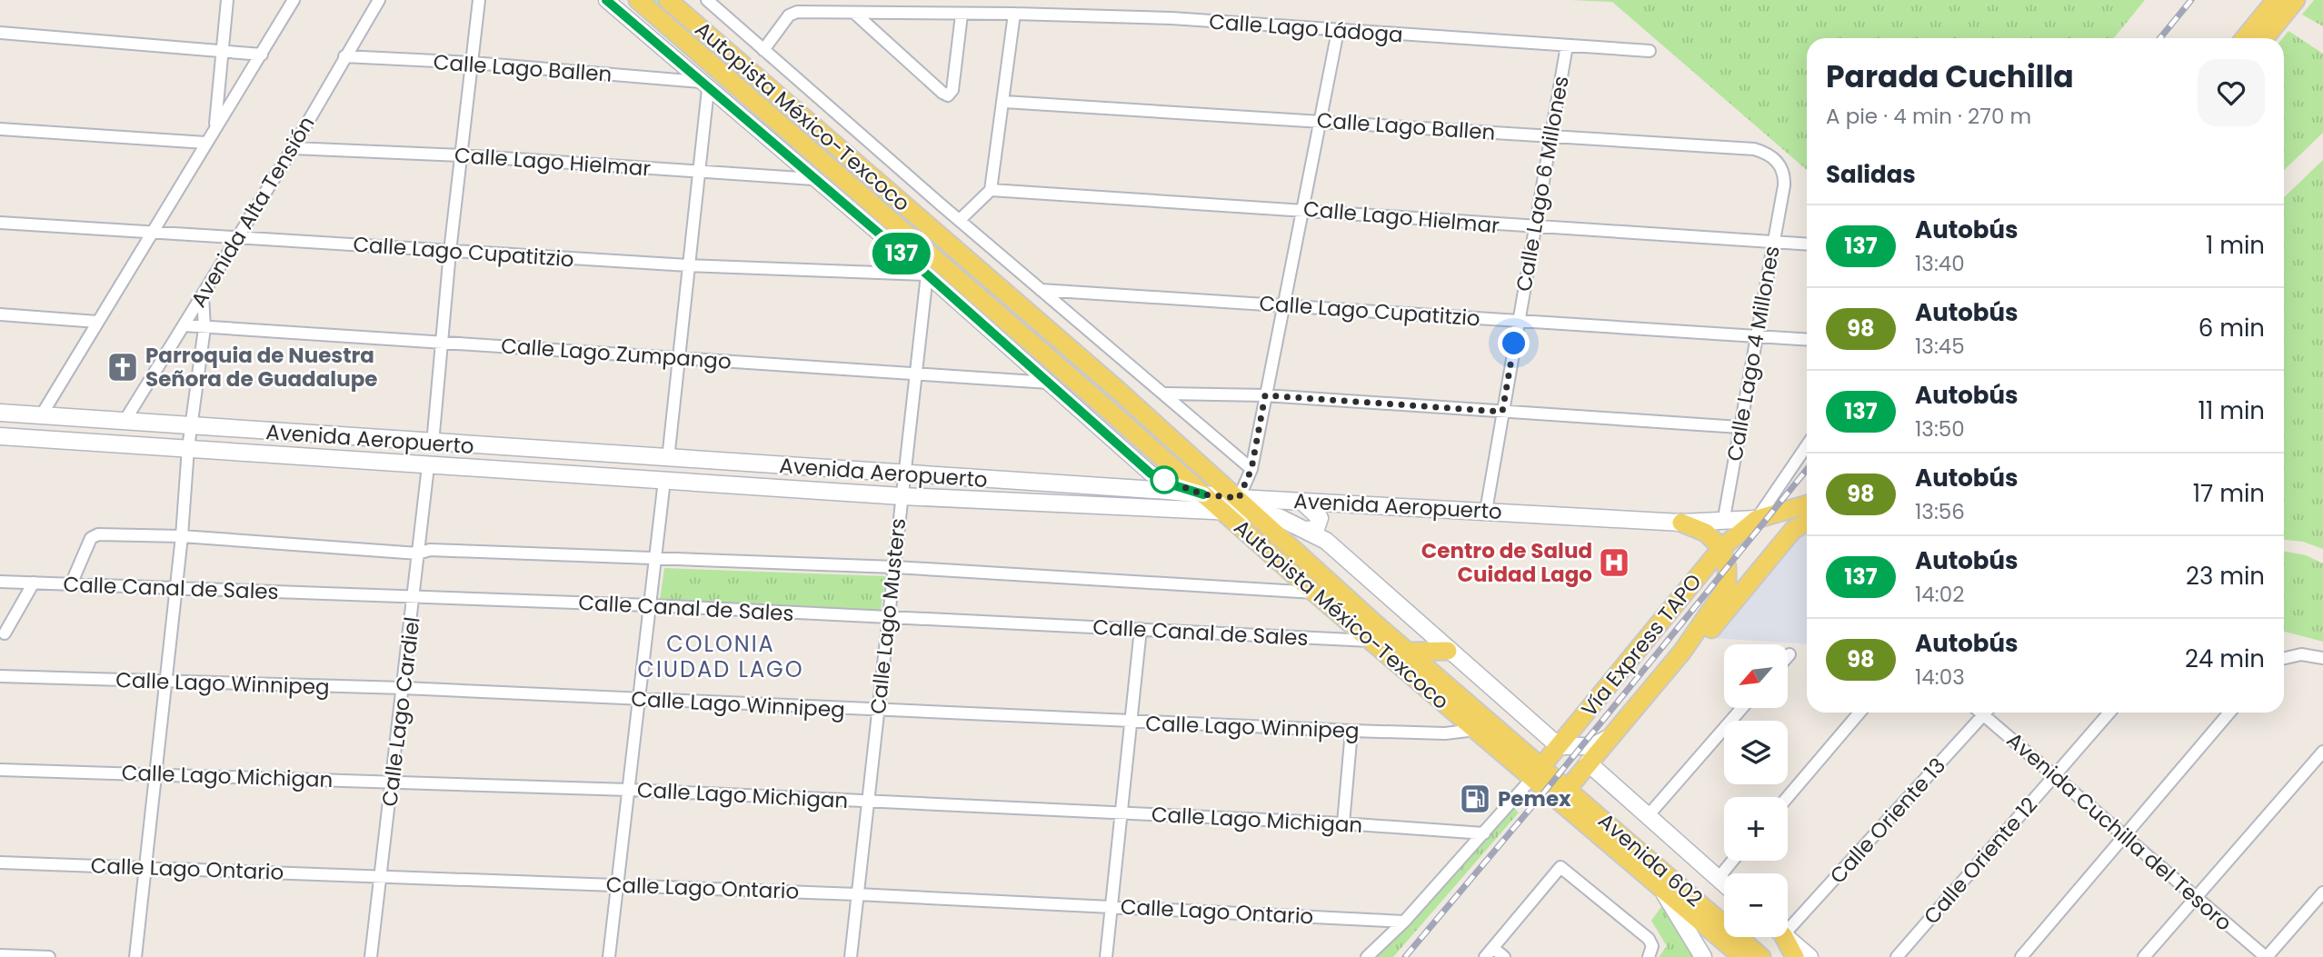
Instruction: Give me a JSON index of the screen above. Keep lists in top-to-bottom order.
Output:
{
  "streets": {
    "main road": [
      "Autopista México-Texcoco",
      "Avenida Aeropuerto",
      "Vía Express TAPO",
      "Avenida 602"
    ],
    "street": [
      "Calle Lago Ládoga",
      "Calle Lago Ballen",
      "Calle Lago Hielmar",
      "Calle Lago 6 Millones",
      "Avenida Alta Tensión",
      "Calle Lago Cupatitzio",
      "Calle Lago Zumpango",
      "Calle Lago 4 Millones",
      "Calle Canal de Sales",
      "Calle Lago Musters",
      "Calle Lago Winnipeg",
      "Calle Lago Cardiel",
      "Calle Lago Michigan",
      "Calle Oriente 13",
      "Avenida Cuchilla del Tesoro",
      "Calle Oriente 12",
      "Calle Lago Ontario"
    ]
  },
  "crossings": [
    ["Calle Lago Ládoga", "Calle Lago 6 Millones"],
    ["Calle Lago Ballen", "Calle Lago 6 Millones"],
    ["Calle Lago Ballen", "Avenida Alta Tensión"],
    ["Calle Lago Ballen", "Calle Lago 4 Millones"],
    ["Autopista México-Texcoco", "Avenida Aeropuerto"],
    ["Autopista México-Texcoco", "Calle Canal de Sales"],
    ["Autopista México-Texcoco", "Vía Express TAPO"],
    ["Autopista México-Texcoco", "Calle Lago Winnipeg"],
    ["Autopista México-Texcoco", "Avenida 602"],
    ["Calle Lago Hielmar", "Calle Lago 6 Millones"],
    ["Calle Lago Hielmar", "Avenida Alta Tensión"],
    ["Calle Lago Hielmar", "Calle Lago 4 Millones"],
    ["Calle Lago 6 Millones", "Calle Lago Cupatitzio"],
    ["Calle Lago 6 Millones", "Avenida Aeropuerto"],
    ["Avenida Alta Tensión", "Calle Lago Cupatitzio"],
    ["Avenida Alta Tensión", "Calle Lago Zumpango"],
    ["Avenida Alta Tensión", "Avenida Aeropuerto"],
    ["Calle Lago Cupatitzio", "Calle Lago 4 Millones"],
    ["Calle Lago Cupatitzio", "Calle Lago Musters"],
    ["Calle Lago Zumpango", "Calle Lago Musters"],
    ["Calle Lago 4 Millones", "Avenida Aeropuerto"],
    ["Avenida Aeropuerto", "Calle Lago Musters"],
    ["Avenida Aeropuerto", "Vía Express TAPO"],
    ["Avenida Aeropuerto", "Calle Lago Cardiel"],
    ["Calle Canal de Sales", "Calle Lago Musters"],
    ["Calle Canal de Sales", "Calle Lago Cardiel"],
    ["Calle Lago Musters", "Calle Lago Winnipeg"],
    ["Calle Lago Musters", "Calle Lago Michigan"],
    ["Calle Lago Musters", "Calle Lago Ontario"],
    ["Calle Lago Winnipeg", "Calle Lago Cardiel"],
    ["Calle Lago Cardiel", "Calle Lago Michigan"],
    ["Calle Lago Cardiel", "Calle Lago Ontario"],
    ["Avenida Cuchilla del Tesoro", "Calle Oriente 12"]
  ],
  "districts": ["COLONIA CIUDAD LAGO"],
  "places": {
    "church": ["Parroquia de Nuestra Señora de Guadalupe"],
    "hospital": ["Centro de Salud Cuidad Lago"],
    "fuel station": ["Pemex"]
  },
  "lines": ["bus line 137"],
  "north": "bottom left",
  "page": {
    "on_map": "137",
    "heading": [
      ["Parada Cuchilla", "A pie · 4 min · 270 m"],
      "Salidas"
    ],
    "list": [
      {
        "mark": "137",
        "name": "Autobús",
        "note": "13:40",
        "value": "1 min"
      },
      {
        "mark": "98",
        "name": "Autobús",
        "note": "13:45",
        "value": "6 min"
      },
      {
        "mark": "137",
        "name": "Autobús",
        "note": "13:50",
        "value": "11 min"
      },
      {
        "mark": "98",
        "name": "Autobús",
        "note": "13:56",
        "value": "17 min"
      },
      {
        "mark": "137",
        "name": "Autobús",
        "note": "14:02",
        "value": "23 min"
      },
      {
        "mark": "98",
        "name": "Autobús",
        "note": "14:03",
        "value": "24 min"
      }
    ],
    "map_buttons": ["+", "−"]
  }
}
